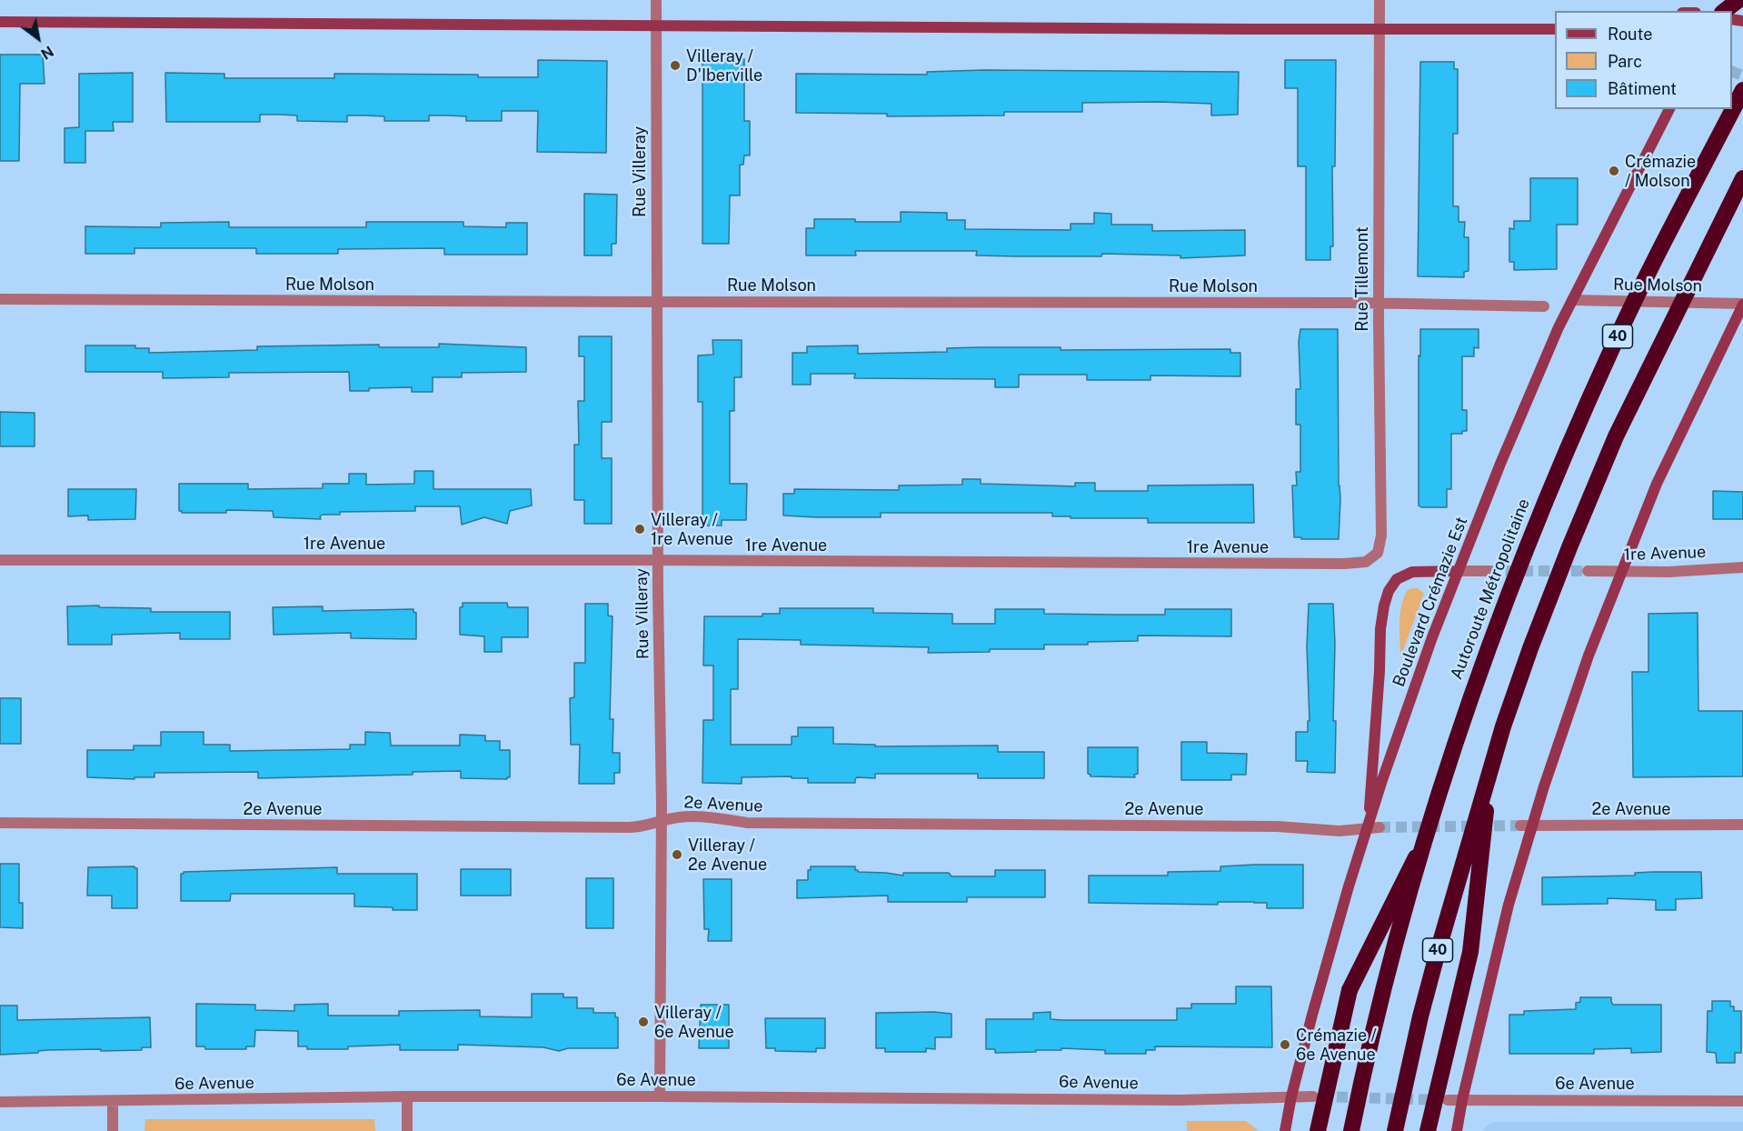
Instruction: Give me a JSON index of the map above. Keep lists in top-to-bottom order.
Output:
{
  "streets": {
    "highway": ["40", "Autoroute Métropolitaine"],
    "main road": ["Boulevard Crémazie Est"],
    "street": [
      "Rue Villeray",
      "Rue Tillemont",
      "Rue Molson",
      "1re Avenue",
      "2e Avenue",
      "6e Avenue"
    ]
  },
  "crossings": [
    ["Rue Villeray", "Rue Molson"],
    ["Rue Villeray", "1re Avenue"],
    ["Rue Villeray", "2e Avenue"],
    ["Rue Villeray", "6e Avenue"],
    ["Rue Tillemont", "Rue Molson"],
    ["Rue Tillemont", "1re Avenue"],
    ["Rue Molson", "Boulevard Crémazie Est"],
    ["Boulevard Crémazie Est", "2e Avenue"],
    ["Boulevard Crémazie Est", "6e Avenue"]
  ],
  "places": [
    "Villeray / D'Iberville",
    "Crémazie / Molson",
    "Villeray / 1re Avenue",
    "Villeray / 2e Avenue",
    "Villeray / 6e Avenue",
    "Crémazie / 6e Avenue"
  ],
  "legend": ["Route", "Parc", "Bâtiment"],
  "north": "bottom right"
}
